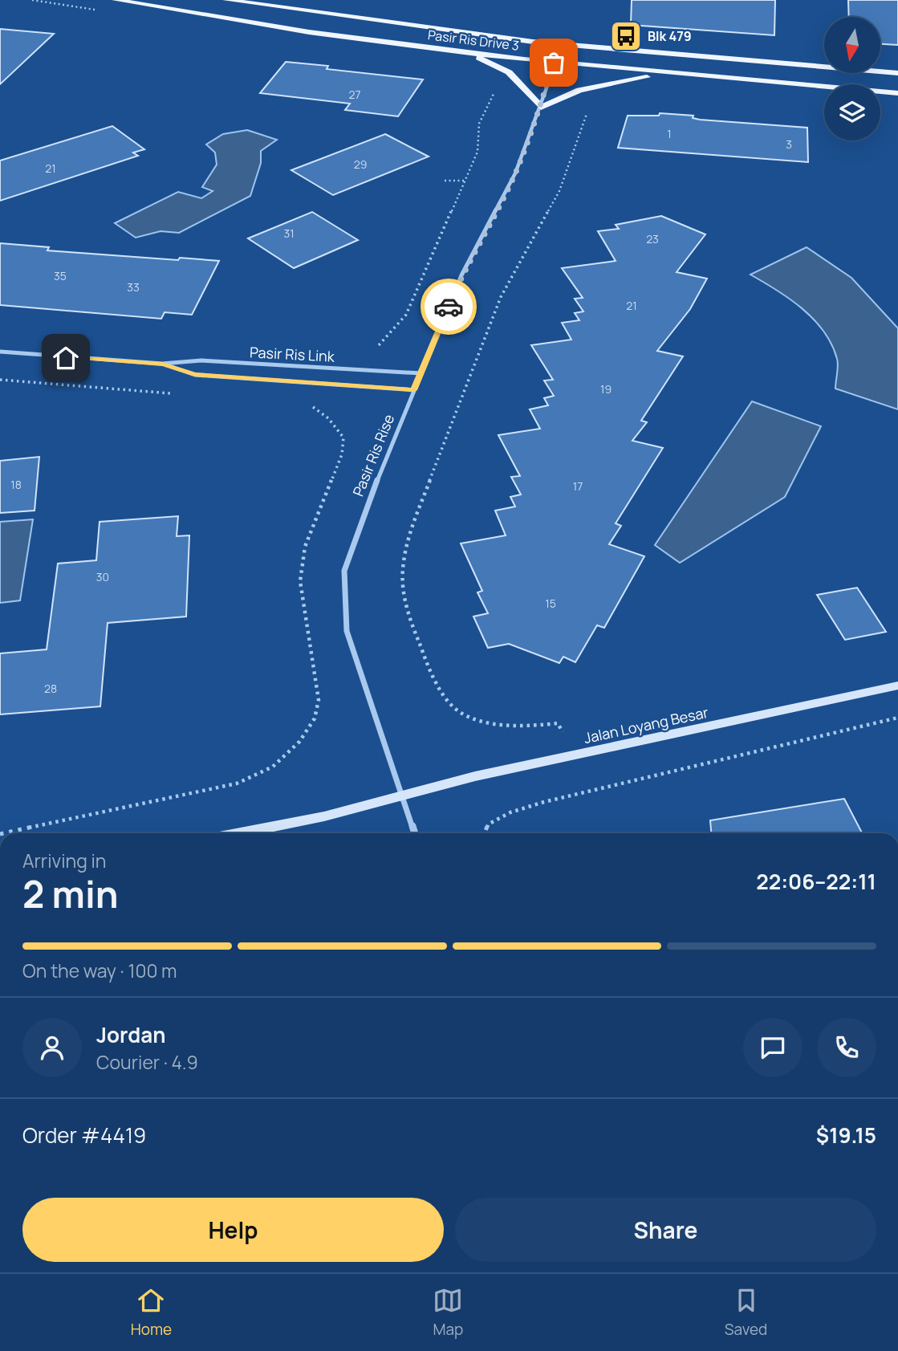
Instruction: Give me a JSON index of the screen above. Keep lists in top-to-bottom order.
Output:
{
  "streets": {
    "main road": ["Pasir Ris Drive 3"],
    "street": ["Pasir Ris Link", "Pasir Ris Rise", "Jalan Loyang Besar"]
  },
  "crossings": [
    ["Pasir Ris Drive 3", "Pasir Ris Rise"],
    ["Pasir Ris Link", "Pasir Ris Rise"],
    ["Pasir Ris Rise", "Jalan Loyang Besar"]
  ],
  "places": {
    "bus stop": ["Blk 479"]
  },
  "house_numbers": [
    "27",
    "1",
    "3",
    "29",
    "21",
    "31",
    "23",
    "35",
    "33",
    "21",
    "19",
    "18",
    "17",
    "30",
    "15",
    "28"
  ],
  "north": "bottom",
  "page": {
    "heading": ["2 min", "Arriving in", "22:06–22:11"],
    "panel": [
      "Jordan",
      "Courier · 4.9",
      "Order #4419",
      "$19.15"
    ],
    "bar": "On the way · 100 m",
    "buttons": ["Help", "Share"],
    "tabs": ["Home", "Map", "Saved"]
  }
}
